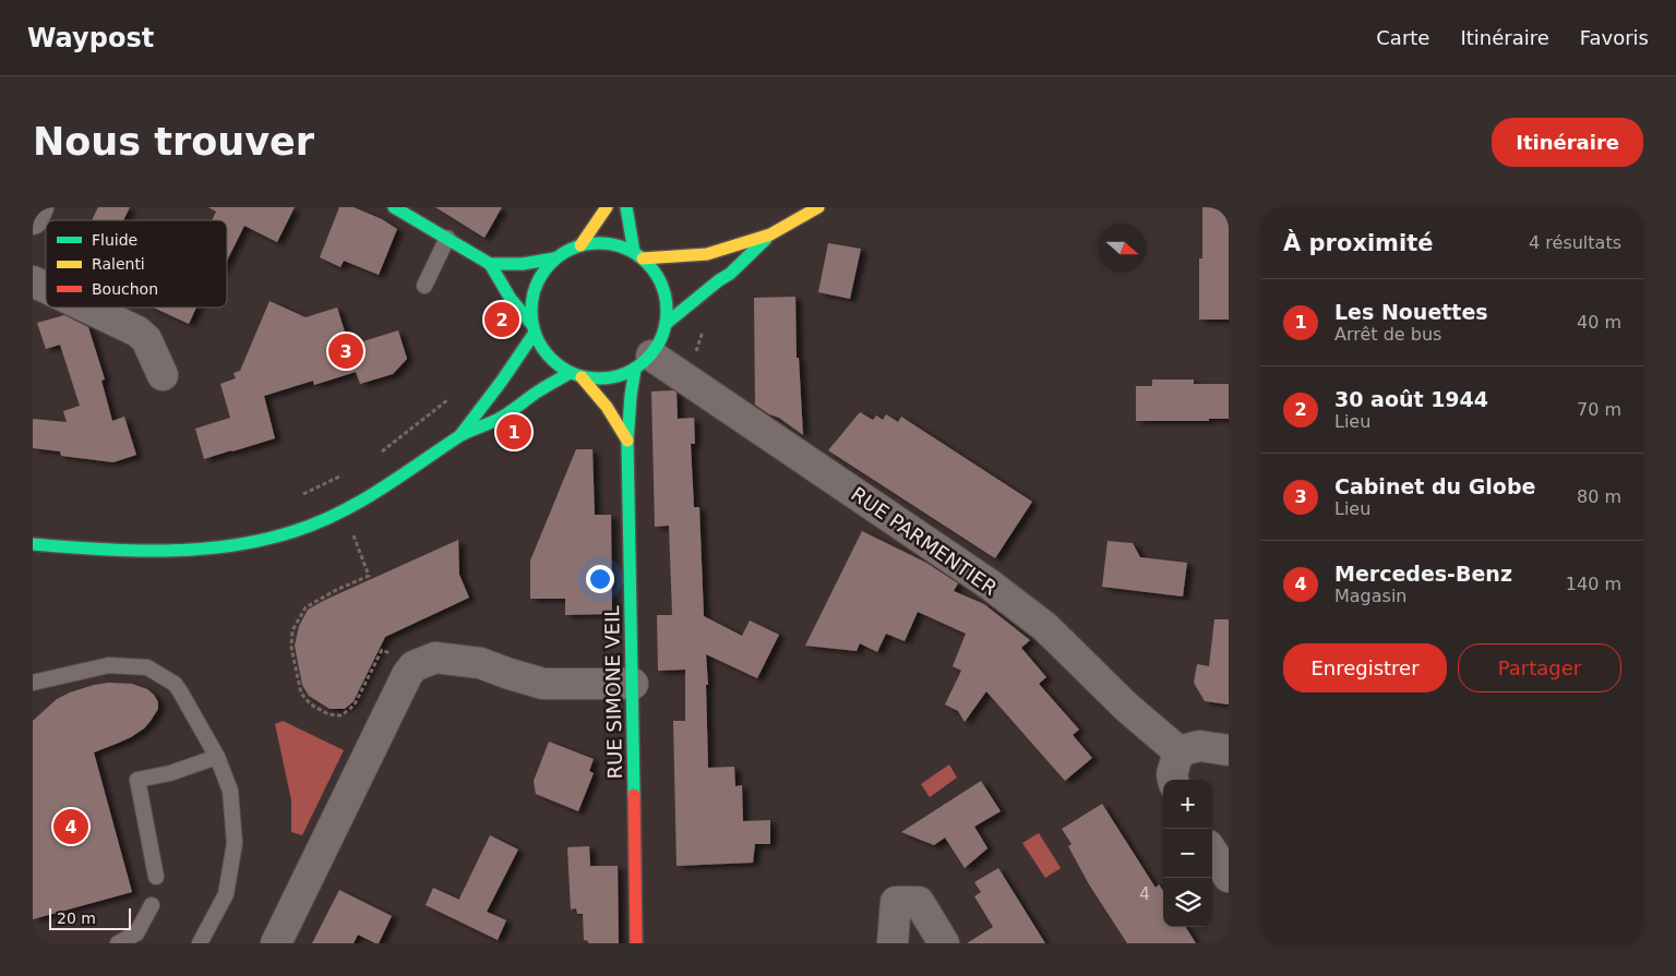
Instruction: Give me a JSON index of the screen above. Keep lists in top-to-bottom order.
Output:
{
  "streets": {
    "main road": ["RUE SIMONE VEIL"],
    "street": ["RUE PARMENTIER"]
  },
  "crossings": [
    ["RUE PARMENTIER", "RUE SIMONE VEIL"]
  ],
  "house_numbers": ["4"],
  "legend": ["Fluide", "Ralenti", "Bouchon"],
  "scale_bar": "20 m",
  "north": "right",
  "page": {
    "header": "Waypost",
    "nav": ["Carte", "Itinéraire", "Favoris"],
    "buttons": [
      "Itinéraire",
      ["Enregistrer", "Partager"]
    ],
    "title": "Nous trouver",
    "heading": ["À proximité", "4 résultats"],
    "list": [
      {
        "mark": "1",
        "name": "Les Nouettes",
        "note": "Arrêt de bus",
        "value": "40 m"
      },
      {
        "mark": "2",
        "name": "30 août 1944",
        "note": "Lieu",
        "value": "70 m"
      },
      {
        "mark": "3",
        "name": "Cabinet du Globe",
        "note": "Lieu",
        "value": "80 m"
      },
      {
        "mark": "4",
        "name": "Mercedes-Benz",
        "note": "Magasin",
        "value": "140 m"
      }
    ],
    "pins": [
      "2",
      "3",
      "1",
      "4"
    ],
    "map_buttons": ["+", "−"],
    "scale": "20 m"
  }
}
